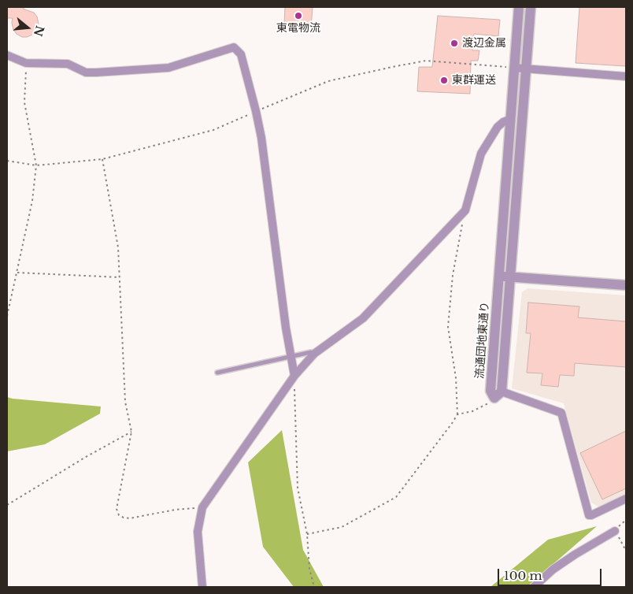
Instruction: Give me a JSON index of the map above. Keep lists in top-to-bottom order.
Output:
{
  "streets": {
    "street": ["流通団地東通り"]
  },
  "places": ["東電物流", "渡辺金属", "東群運送"],
  "scale_bar": "100 m",
  "north": "right"
}
